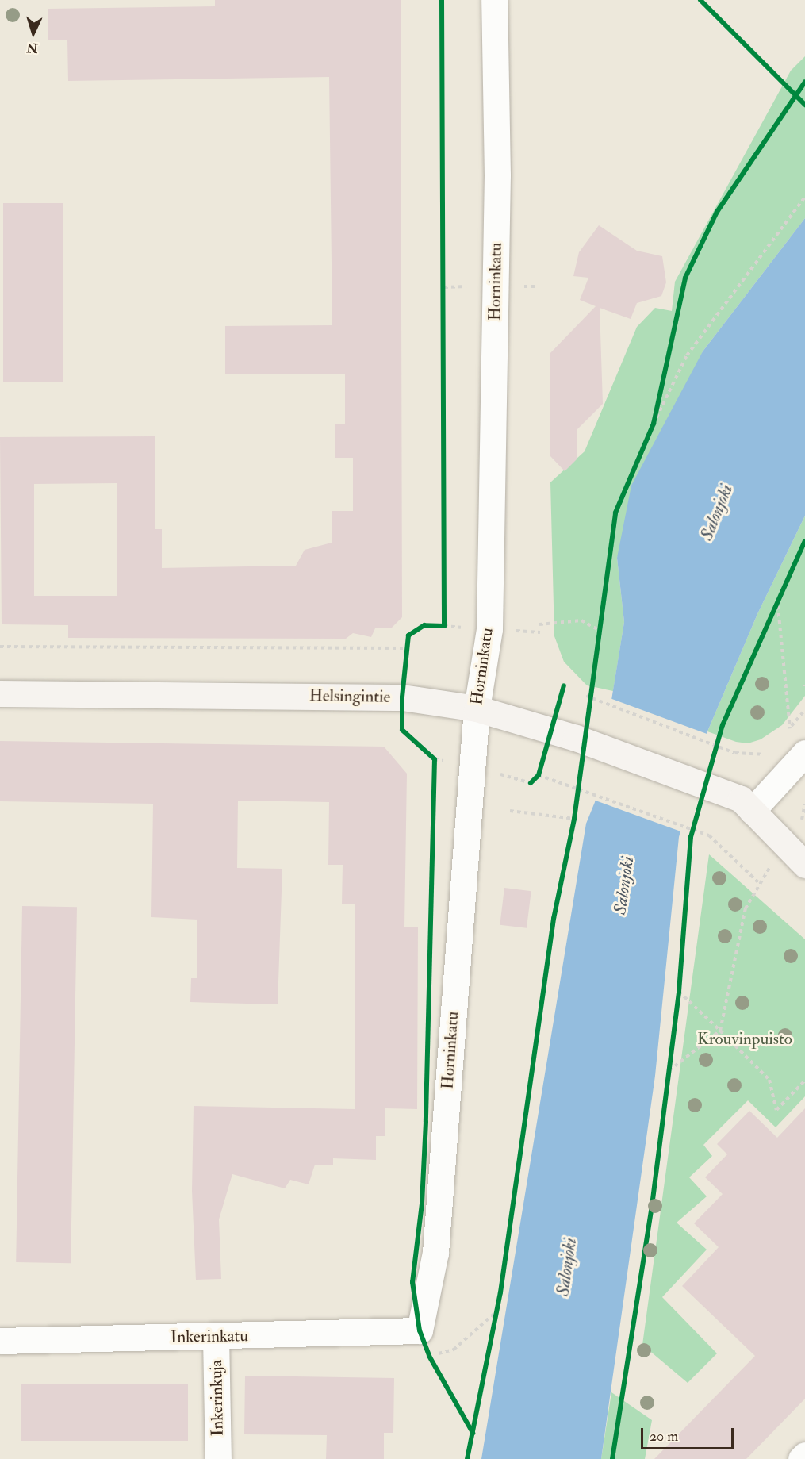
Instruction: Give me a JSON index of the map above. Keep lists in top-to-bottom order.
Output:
{
  "streets": {
    "main road": ["Helsingintie"],
    "street": ["Horninkatu", "Inkerinkatu", "Inkerinkuja"]
  },
  "crossings": [
    ["Horninkatu", "Helsingintie"],
    ["Horninkatu", "Inkerinkatu"],
    ["Inkerinkatu", "Inkerinkuja"]
  ],
  "water": ["Salonjoki"],
  "parks": ["Krouvinpuisto"],
  "scale_bar": "20 m",
  "north": "bottom"
}
